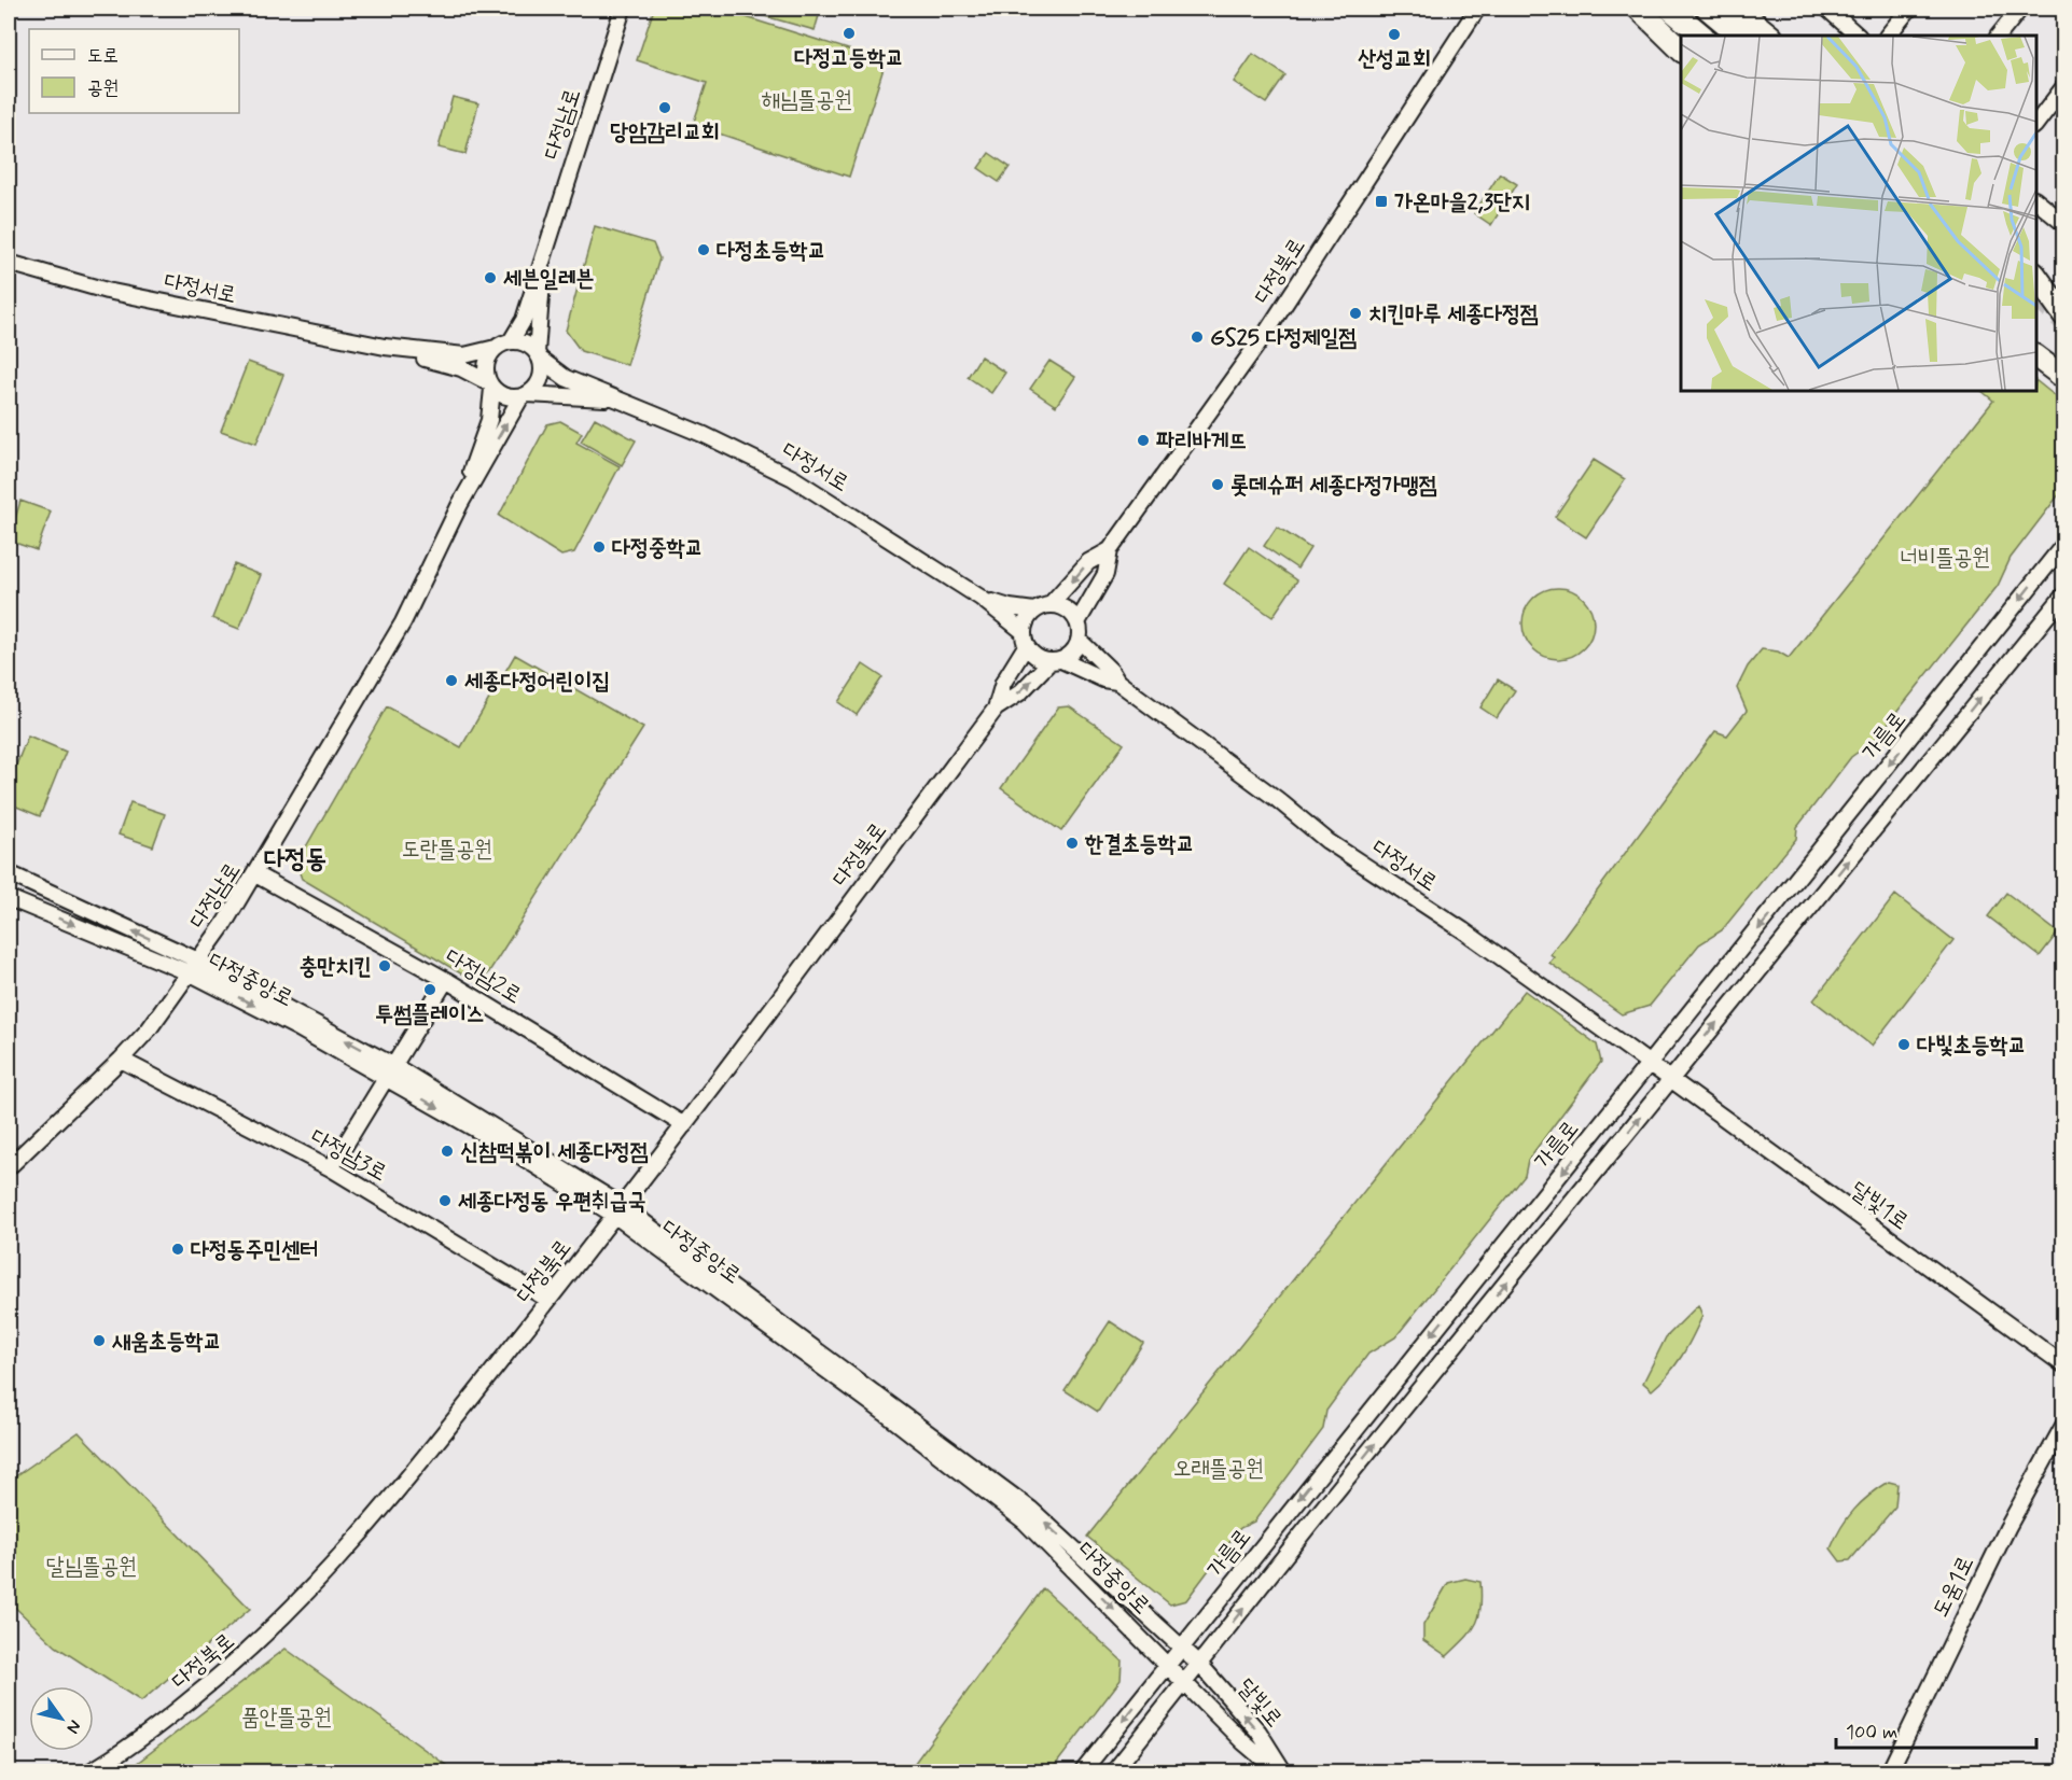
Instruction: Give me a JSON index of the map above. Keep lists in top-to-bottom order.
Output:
{
  "streets": {
    "street": [
      "다정남로",
      "다정북로",
      "다정서로",
      "가름로",
      "다정남2로",
      "다정중앙로",
      "다정남3로",
      "달빛1로",
      "도움1로",
      "달빛로"
    ]
  },
  "crossings": [
    ["다정남로", "다정남2로"],
    ["다정남로", "다정중앙로"],
    ["다정남로", "다정남3로"],
    ["다정북로", "다정남2로"],
    ["다정북로", "다정중앙로"],
    ["다정북로", "다정남3로"],
    ["다정서로", "가름로"],
    ["다정서로", "달빛1로"],
    ["가름로", "다정중앙로"],
    ["가름로", "달빛1로"],
    ["가름로", "달빛로"],
    ["다정중앙로", "달빛로"]
  ],
  "one_way": ["달빛로"],
  "districts": ["다정동"],
  "parks": [
    "해님뜰공원",
    "너비뜰공원",
    "도란뜰공원",
    "오래뜰공원",
    "달님뜰공원",
    "품안뜰공원"
  ],
  "places": {
    "other": [
      "다정고등학교",
      "산성교회",
      "당암감리교회",
      "다정초등학교",
      "세븐일레븐",
      "치킨마루 세종다정점",
      "GS25 다정제일점",
      "파리바게뜨",
      "롯데슈퍼 세종다정가맹점",
      "다정중학교",
      "세종다정어린이집",
      "한결초등학교",
      "충만치킨",
      "투썸플레이스",
      "다빛초등학교",
      "신참떡볶이 세종다정점",
      "세종다정동 우편취급국",
      "다정동주민센터",
      "새움초등학교"
    ],
    "transit": ["가온마을2,3단지"]
  },
  "legend": ["도로", "공원"],
  "scale_bar": "100 m",
  "north": "bottom right"
}
